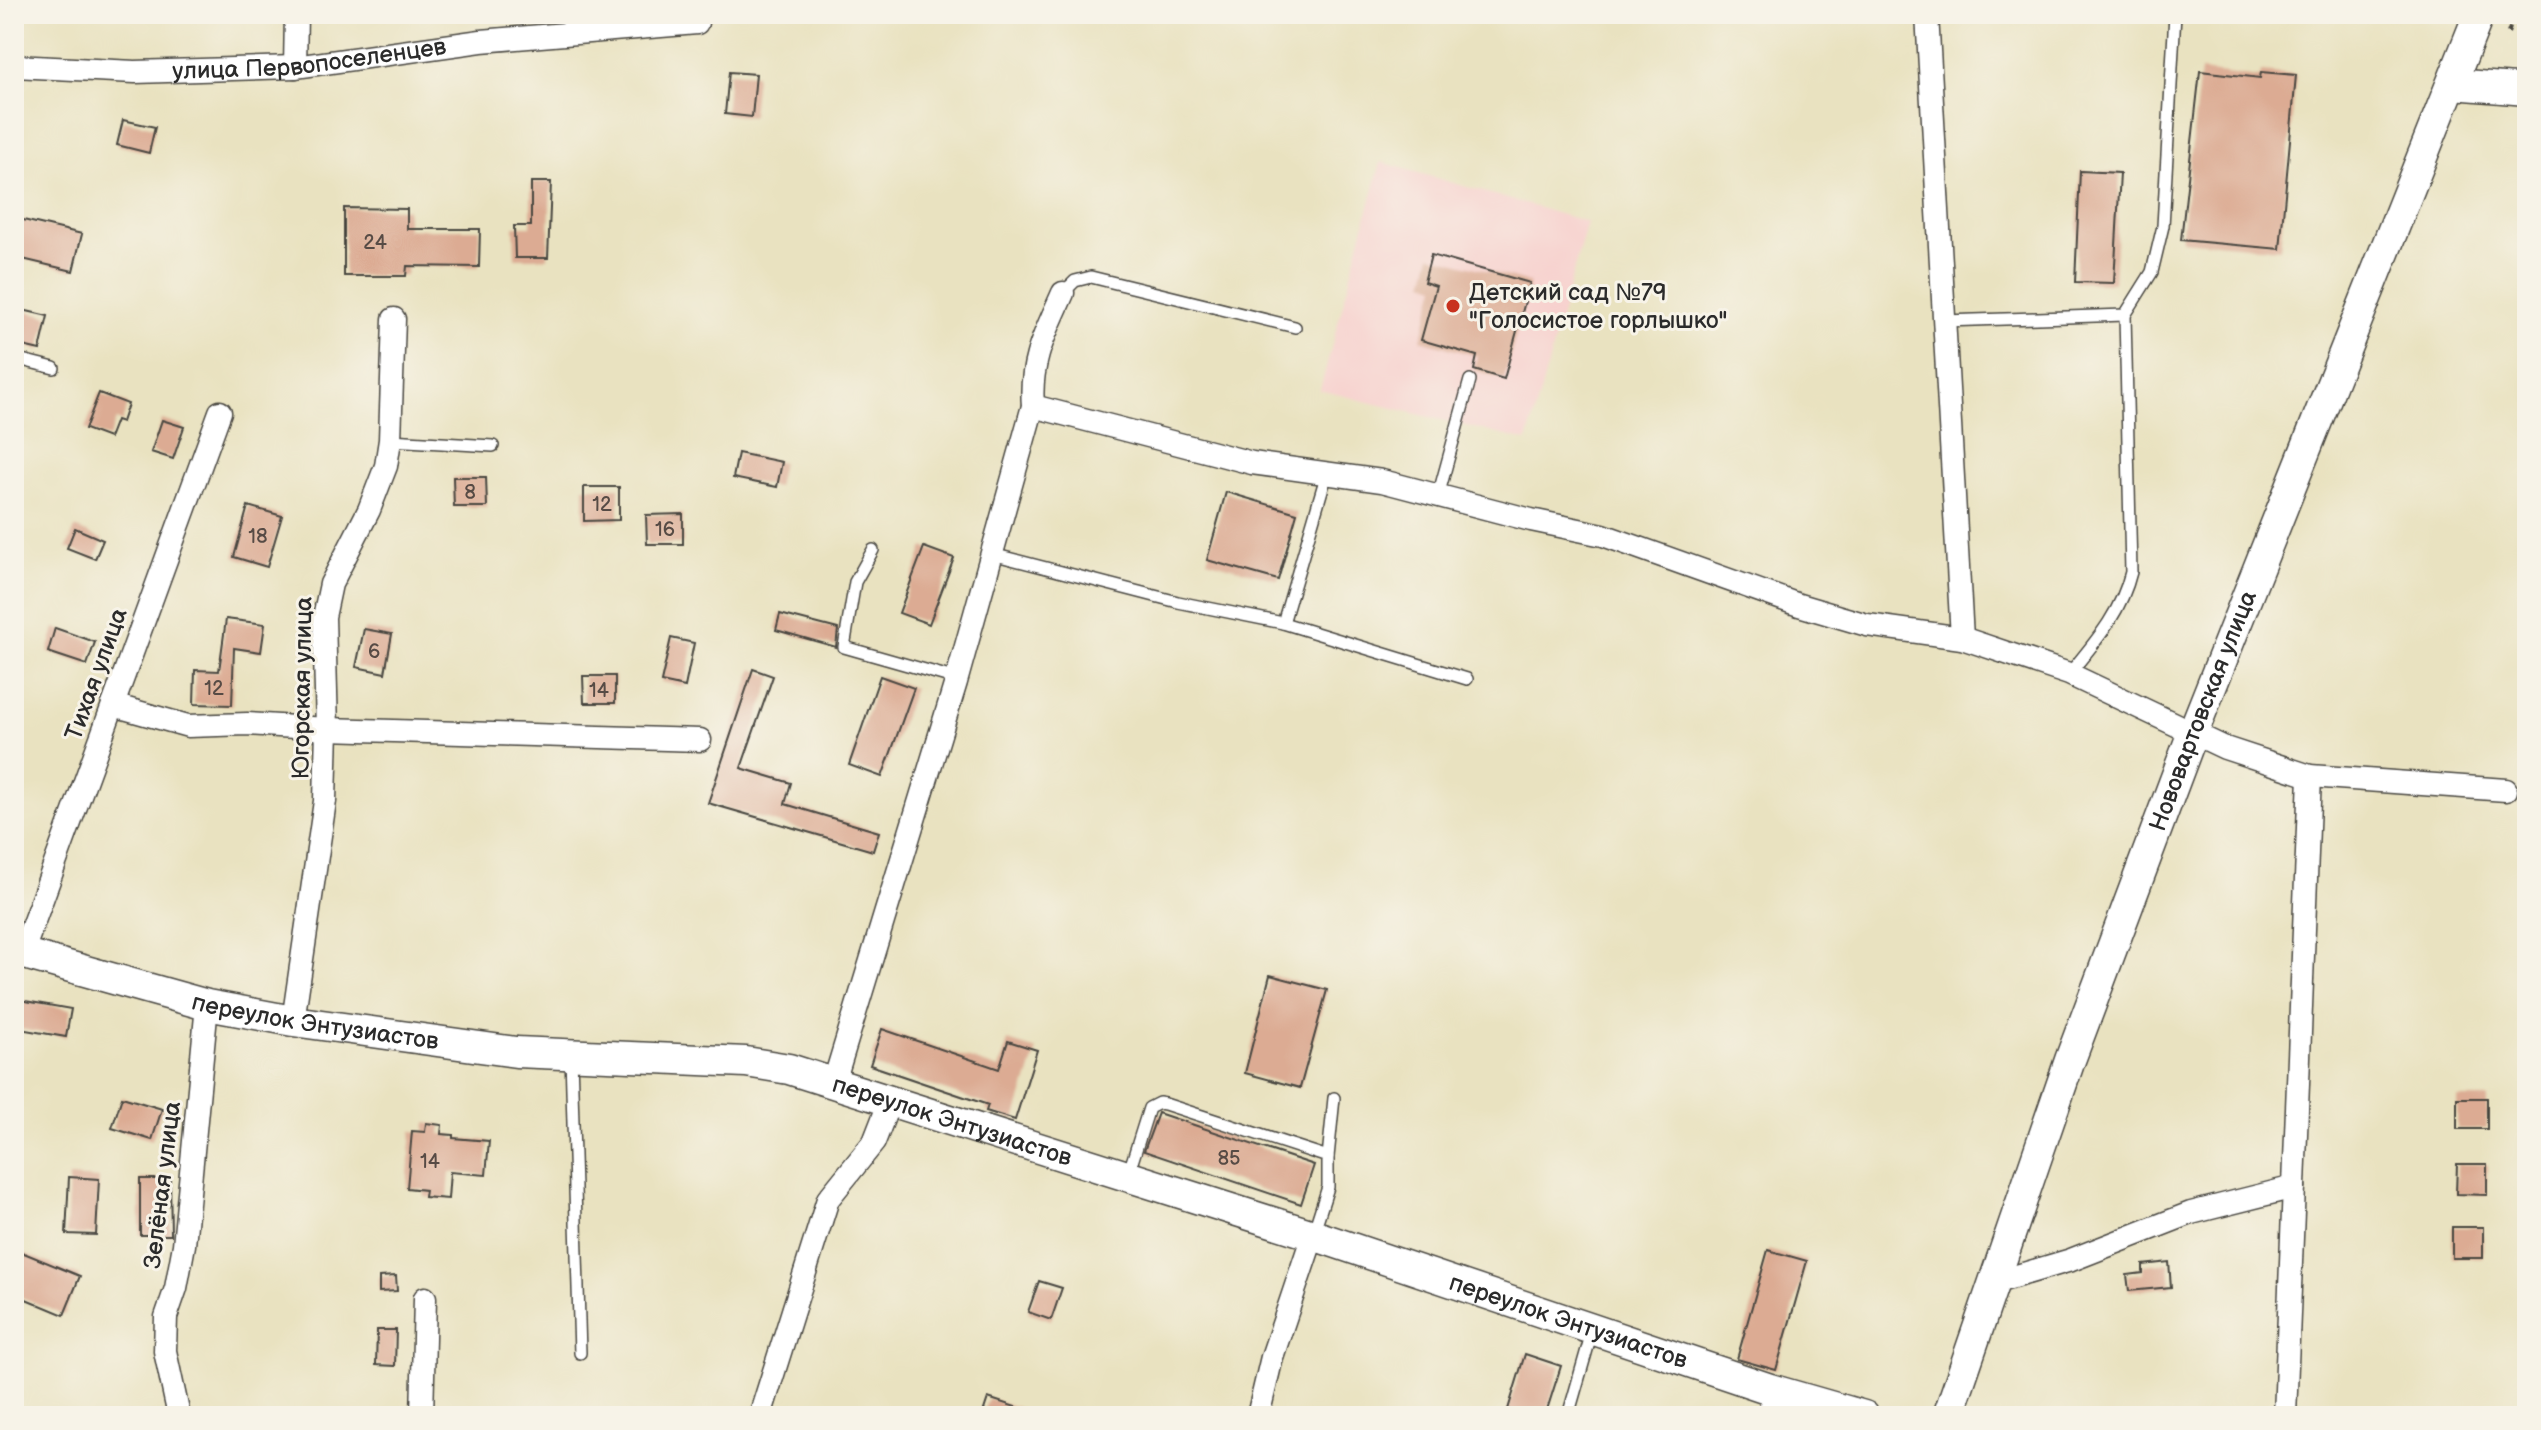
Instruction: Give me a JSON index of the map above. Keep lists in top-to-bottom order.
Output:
{
  "streets": {
    "main road": ["Нововартовская улица", "переулок Энтузиастов"],
    "street": [
      "улица Первопоселенцев",
      "Тихая улица",
      "Югорская улица",
      "Зелёная улица"
    ]
  },
  "crossings": [
    ["Тихая улица", "переулок Энтузиастов"],
    ["Югорская улица", "переулок Энтузиастов"],
    ["переулок Энтузиастов", "Зелёная улица"]
  ],
  "places": ["Детский сад №79 \"Голосистое горлышко\""],
  "house_numbers": [
    "24",
    "8",
    "12",
    "16",
    "18",
    "6",
    "12",
    "14",
    "85",
    "14"
  ]
}
